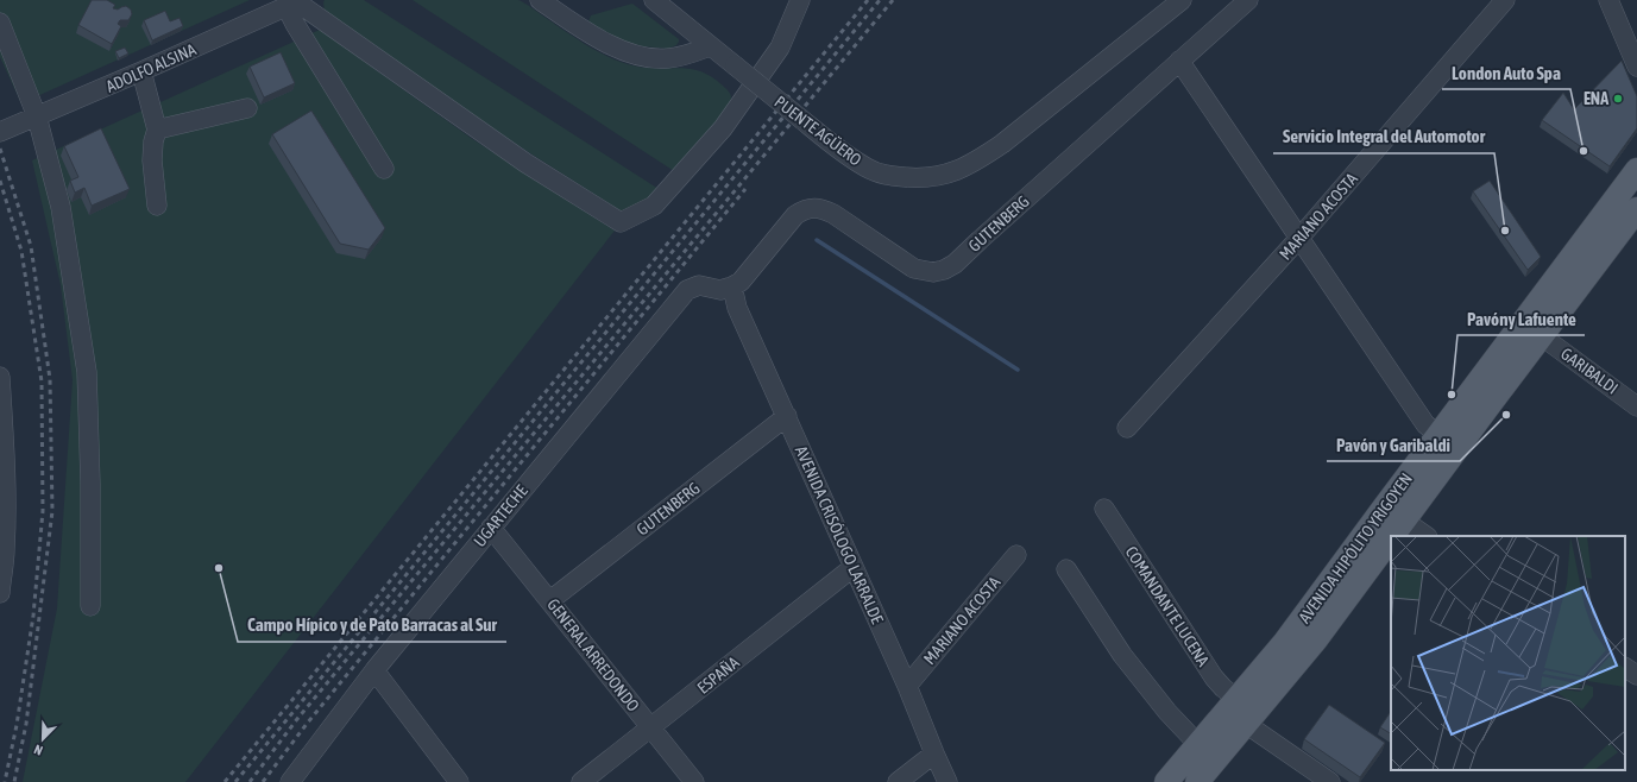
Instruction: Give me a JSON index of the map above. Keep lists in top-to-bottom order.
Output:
{
  "streets": {
    "main road": ["AVENIDA HIPÓLITO YRIGOYEN"],
    "street": [
      "ADOLFO ALSINA",
      "PUENTE AGÜERO",
      "MARIANO ACOSTA",
      "GUTENBERG",
      "GARIBALDI",
      "UGARTECHE",
      "AVENIDA CRISÓLOGO LARRALDE",
      "COMANDANTE LUCENA",
      "GENERAL ARREDONDO",
      "ESPAÑA"
    ]
  },
  "crossings": [
    ["MARIANO ACOSTA", "AVENIDA CRISÓLOGO LARRALDE"],
    ["GUTENBERG", "UGARTECHE"],
    ["GUTENBERG", "AVENIDA CRISÓLOGO LARRALDE"],
    ["GUTENBERG", "GENERAL ARREDONDO"],
    ["GARIBALDI", "AVENIDA HIPÓLITO YRIGOYEN"],
    ["UGARTECHE", "AVENIDA CRISÓLOGO LARRALDE"],
    ["UGARTECHE", "GENERAL ARREDONDO"],
    ["AVENIDA CRISÓLOGO LARRALDE", "ESPAÑA"],
    ["AVENIDA HIPÓLITO YRIGOYEN", "COMANDANTE LUCENA"],
    ["GENERAL ARREDONDO", "ESPAÑA"]
  ],
  "places": [
    "ENA",
    "London Auto Spa",
    "Servicio Integral del Automotor",
    "Pavóny Lafuente",
    "Pavón y Garibaldi",
    "Campo Hípico y de Pato Barracas al Sur"
  ],
  "north": "bottom left"
}
